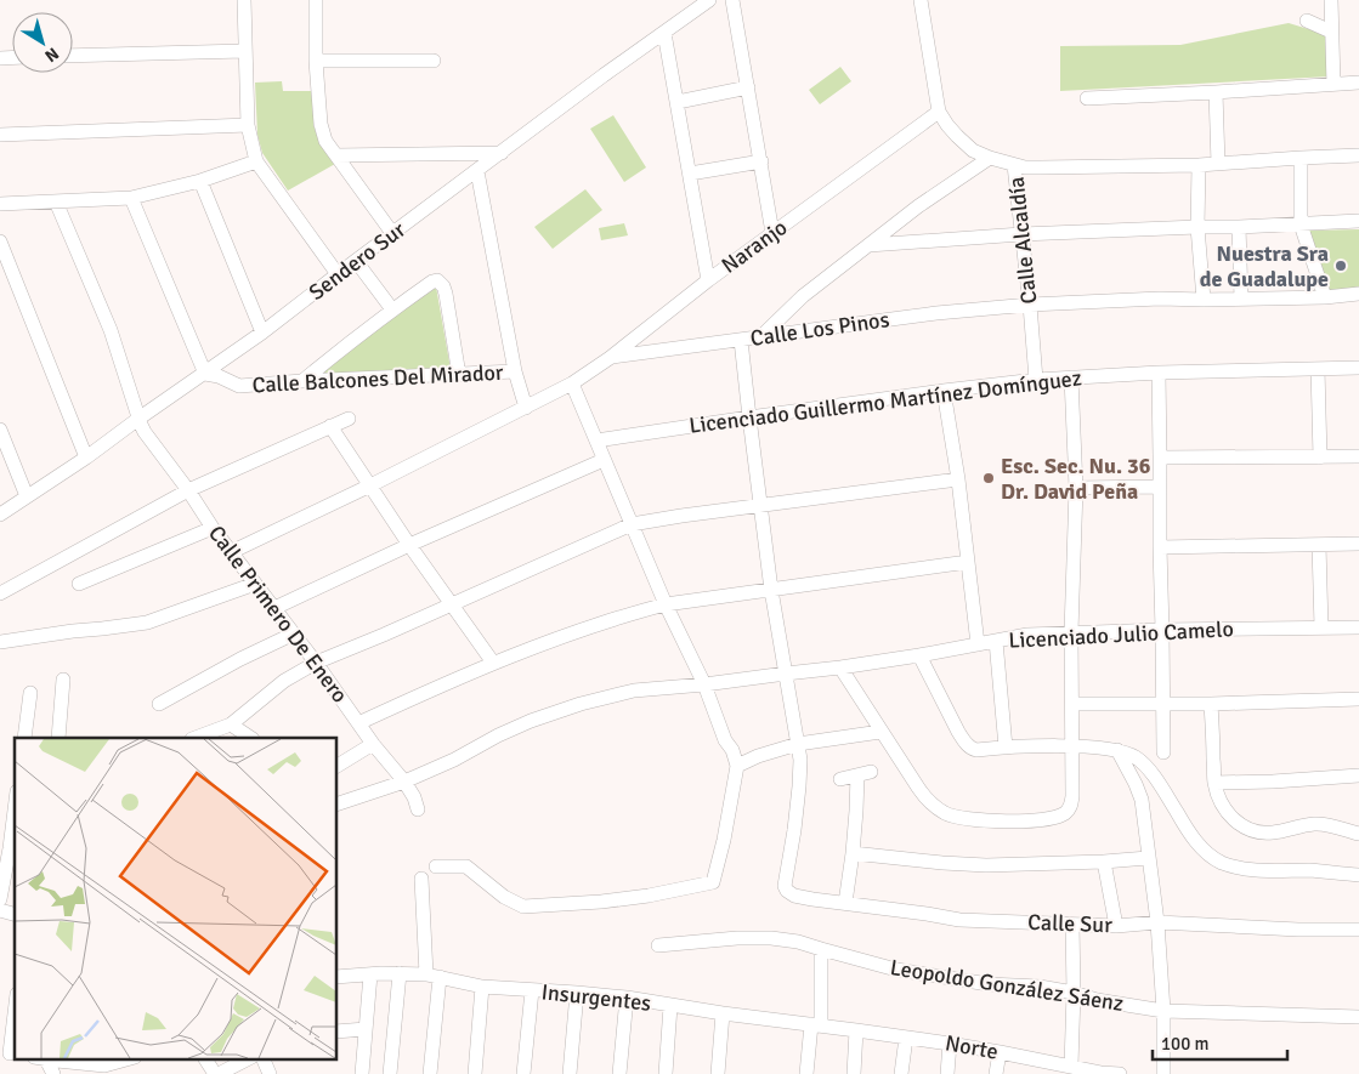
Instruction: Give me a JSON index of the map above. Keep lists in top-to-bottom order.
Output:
{
  "streets": {
    "street": [
      "Calle Alcaldía",
      "Naranjo",
      "Sendero Sur",
      "Calle Los Pinos",
      "Calle Balcones Del Mirador",
      "Licenciado Guillermo Martínez Domínguez",
      "Calle Primero De Enero",
      "Licenciado Julio Camelo",
      "Calle Sur",
      "Leopoldo González Sáenz",
      "Insurgentes",
      "Norte"
    ]
  },
  "crossings": [
    ["Calle Alcaldía", "Naranjo"],
    ["Calle Alcaldía", "Calle Los Pinos"],
    ["Calle Alcaldía", "Licenciado Guillermo Martínez Domínguez"],
    ["Naranjo", "Calle Los Pinos"],
    ["Naranjo", "Calle Primero De Enero"],
    ["Sendero Sur", "Calle Balcones Del Mirador"],
    ["Sendero Sur", "Calle Primero De Enero"],
    ["Calle Primero De Enero", "Licenciado Julio Camelo"],
    ["Insurgentes", "Norte"]
  ],
  "places": ["Nuestra Sra de Guadalupe", "Esc. Sec. Nu. 36 Dr. David Peña"],
  "scale_bar": "100 m",
  "north": "bottom right"
}
